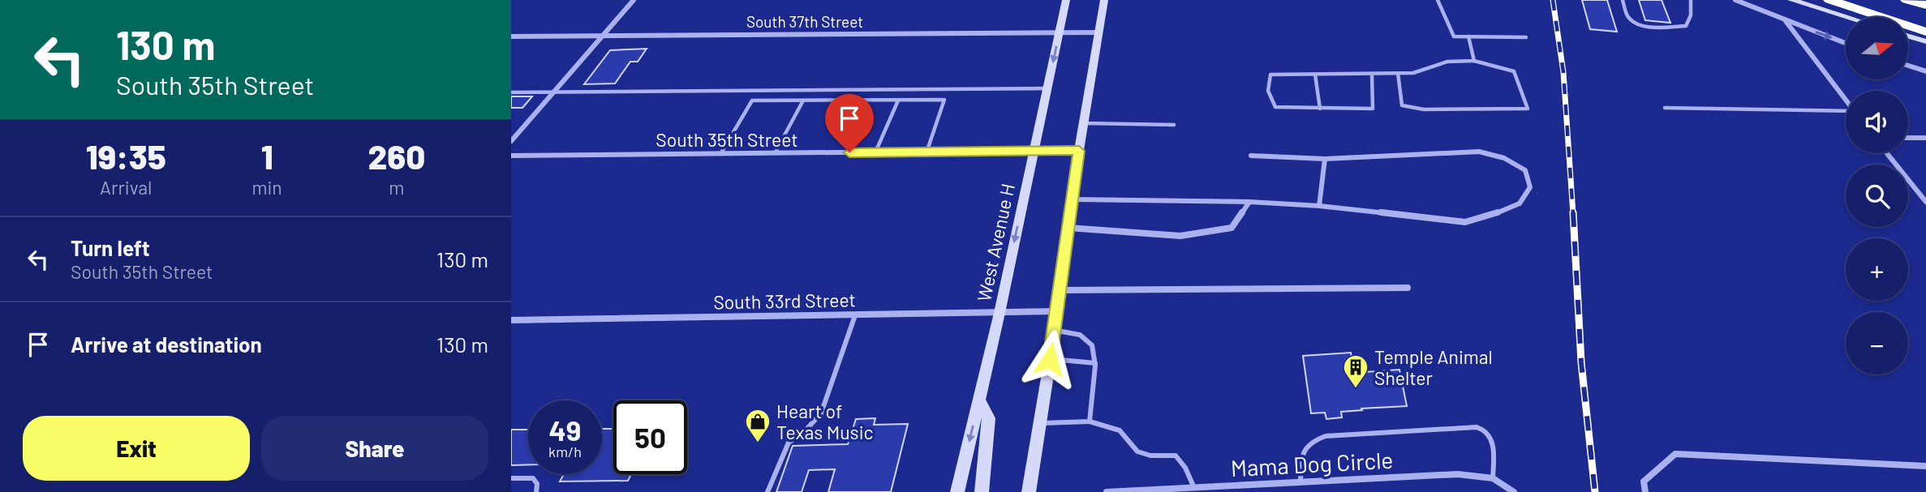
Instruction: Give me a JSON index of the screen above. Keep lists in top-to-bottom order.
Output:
{
  "streets": {
    "main road": ["West Avenue H"],
    "street": [
      "South 37th Street",
      "South 35th Street",
      "South 33rd Street",
      "Mama Dog Circle"
    ]
  },
  "crossings": [
    ["South 37th Street", "West Avenue H"],
    ["South 35th Street", "West Avenue H"],
    ["West Avenue H", "South 33rd Street"]
  ],
  "places": {
    "building": ["Temple Animal Shelter"],
    "shop": ["Heart of Texas Music"]
  },
  "north": "right",
  "page": {
    "turn": ["130 m", "South 35th Street"],
    "map_buttons": ["+", "−"],
    "eta": [
      "19:35",
      "Arrival",
      "1",
      "min",
      "260",
      "m"
    ],
    "list": [
      {
        "name": "Turn left",
        "note": "South 35th Street",
        "value": "130 m"
      },
      {
        "name": "Arrive at destination",
        "value": "130 m"
      }
    ],
    "speed": "49 km/h",
    "limit": "50",
    "buttons": ["Exit", "Share"]
  }
}
